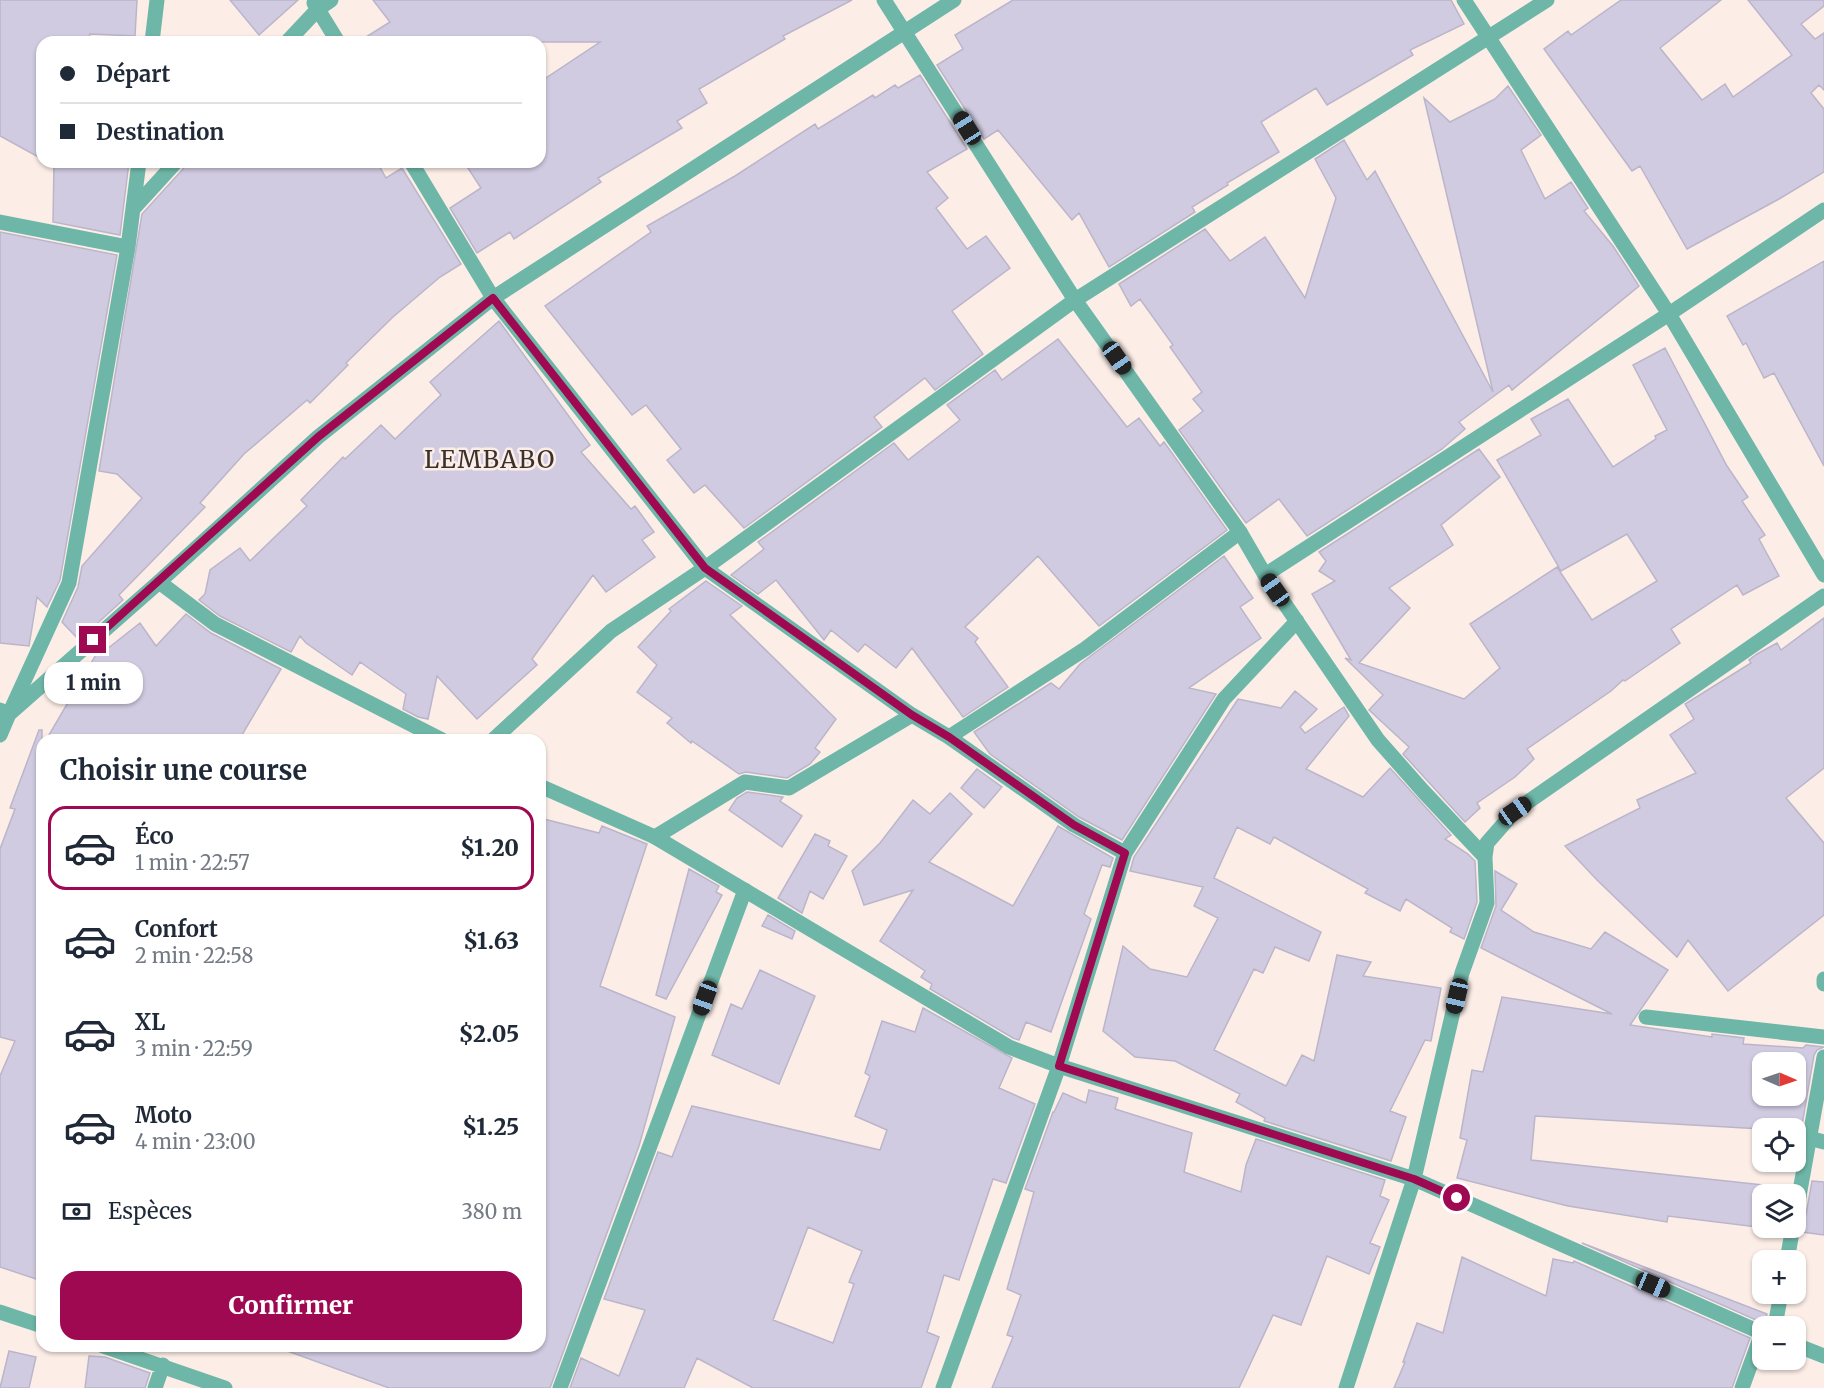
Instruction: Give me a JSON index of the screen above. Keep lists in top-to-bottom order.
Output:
{
  "districts": ["LEMBABO"],
  "north": "right",
  "page": {
    "banner": ["Départ", "Destination"],
    "bubble": "1 min",
    "heading": "Choisir une course",
    "list": [
      {
        "name": "Éco",
        "note": "1 min · 22:57",
        "value": "$1.20"
      },
      {
        "name": "Confort",
        "note": "2 min · 22:58",
        "value": "$1.63"
      },
      {
        "name": "XL",
        "note": "3 min · 22:59",
        "value": "$2.05"
      },
      {
        "name": "Moto",
        "note": "4 min · 23:00",
        "value": "$1.25"
      }
    ],
    "map_buttons": ["+", "−"],
    "pay": ["Espèces", "380 m"],
    "buttons": "Confirmer"
  }
}
